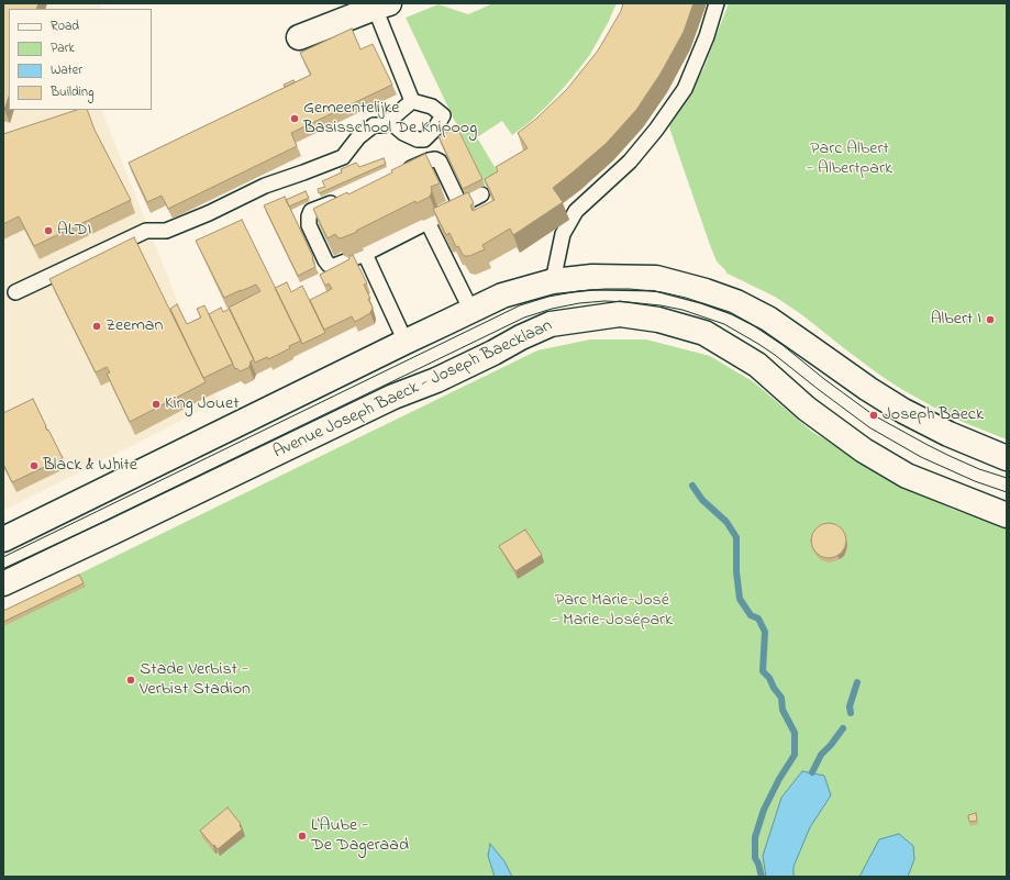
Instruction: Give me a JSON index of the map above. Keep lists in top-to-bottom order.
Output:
{
  "streets": {
    "street": ["Avenue Joseph Baeck - Joseph Baecklaan"]
  },
  "parks": ["Parc Albert - Albertpark", "Parc Marie-José - Marie-Josépark"],
  "places": [
    "Gemeentelijke Basisschool De Knipoog",
    "ALDI",
    "Albert I",
    "Zeeman",
    "King Jouet",
    "Joseph Baeck",
    "Black & White",
    "Stade Verbist - Verbist Stadion",
    "L'Aube - De Dageraad"
  ],
  "legend": [
    "Road",
    "Park",
    "Water",
    "Building"
  ]
}
